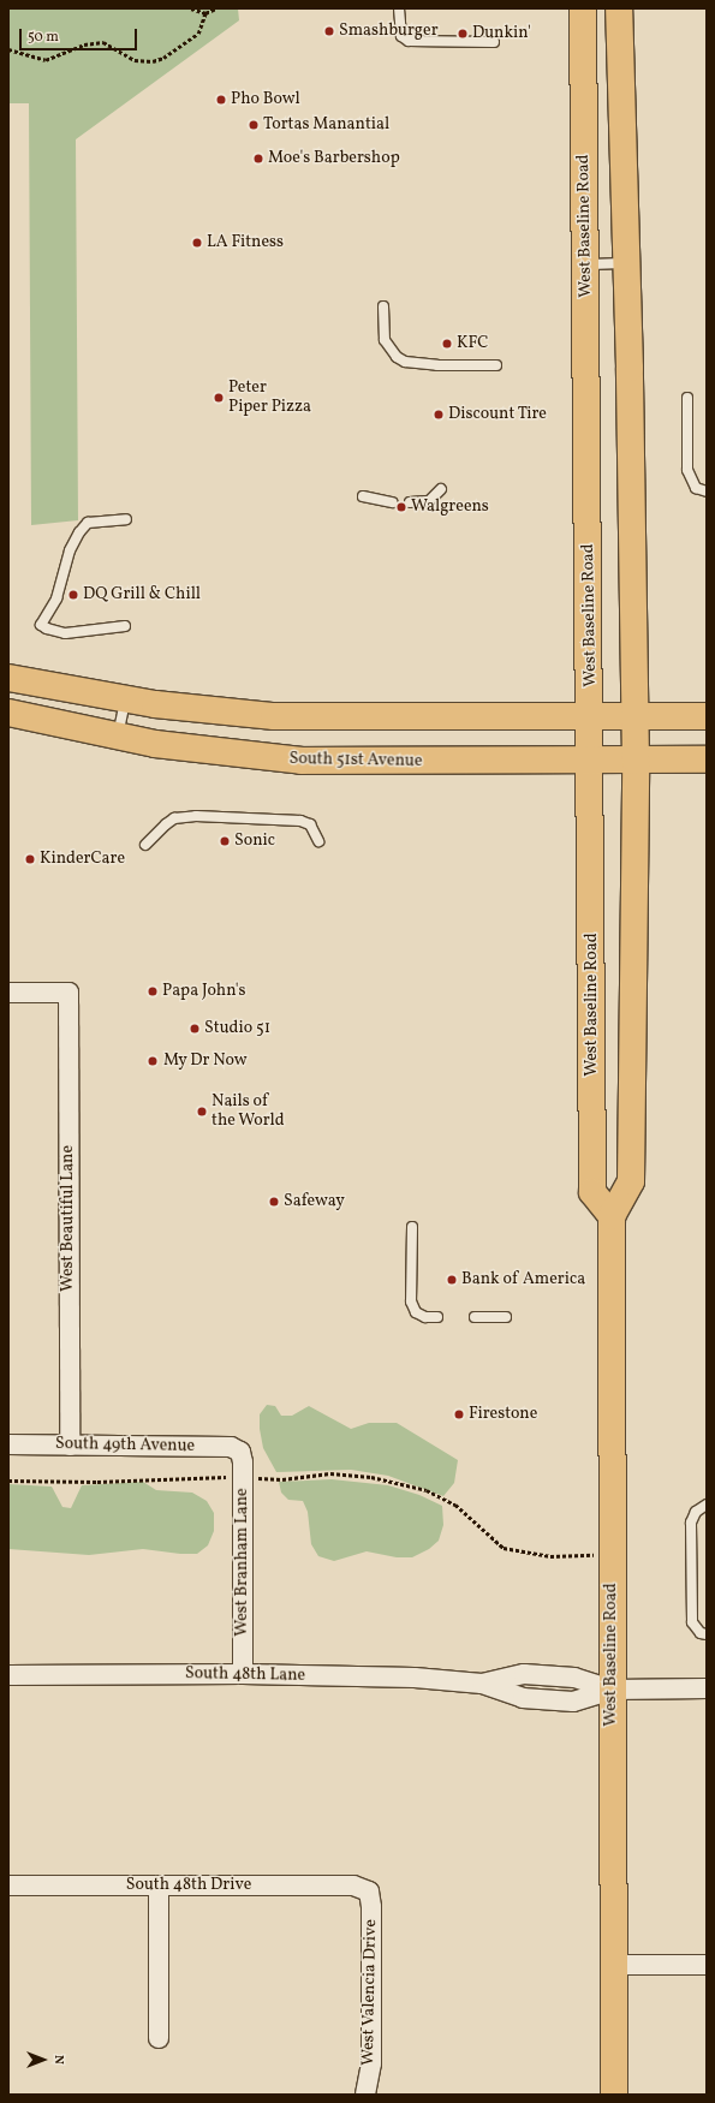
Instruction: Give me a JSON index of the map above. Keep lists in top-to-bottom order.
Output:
{
  "streets": {
    "main road": ["West Baseline Road", "South 51st Avenue"],
    "street": [
      "West Beautiful Lane",
      "South 49th Avenue",
      "West Branham Lane",
      "South 48th Lane",
      "South 48th Drive",
      "West Valencia Drive"
    ]
  },
  "crossings": [
    ["West Baseline Road", "South 51st Avenue"],
    ["West Baseline Road", "South 48th Lane"],
    ["West Beautiful Lane", "South 49th Avenue"],
    ["South 49th Avenue", "West Branham Lane"],
    ["West Branham Lane", "South 48th Lane"],
    ["South 48th Drive", "West Valencia Drive"]
  ],
  "places": [
    "Smashburger",
    "Dunkin'",
    "Pho Bowl",
    "Tortas Manantial",
    "Moe's Barbershop",
    "LA Fitness",
    "KFC",
    "Peter Piper Pizza",
    "Discount Tire",
    "Walgreens",
    "DQ Grill & Chill",
    "Sonic",
    "KinderCare",
    "Papa John's",
    "Studio 51",
    "My Dr Now",
    "Nails of the World",
    "Safeway",
    "Bank of America",
    "Firestone"
  ],
  "scale_bar": "50 m",
  "north": "right"
}
